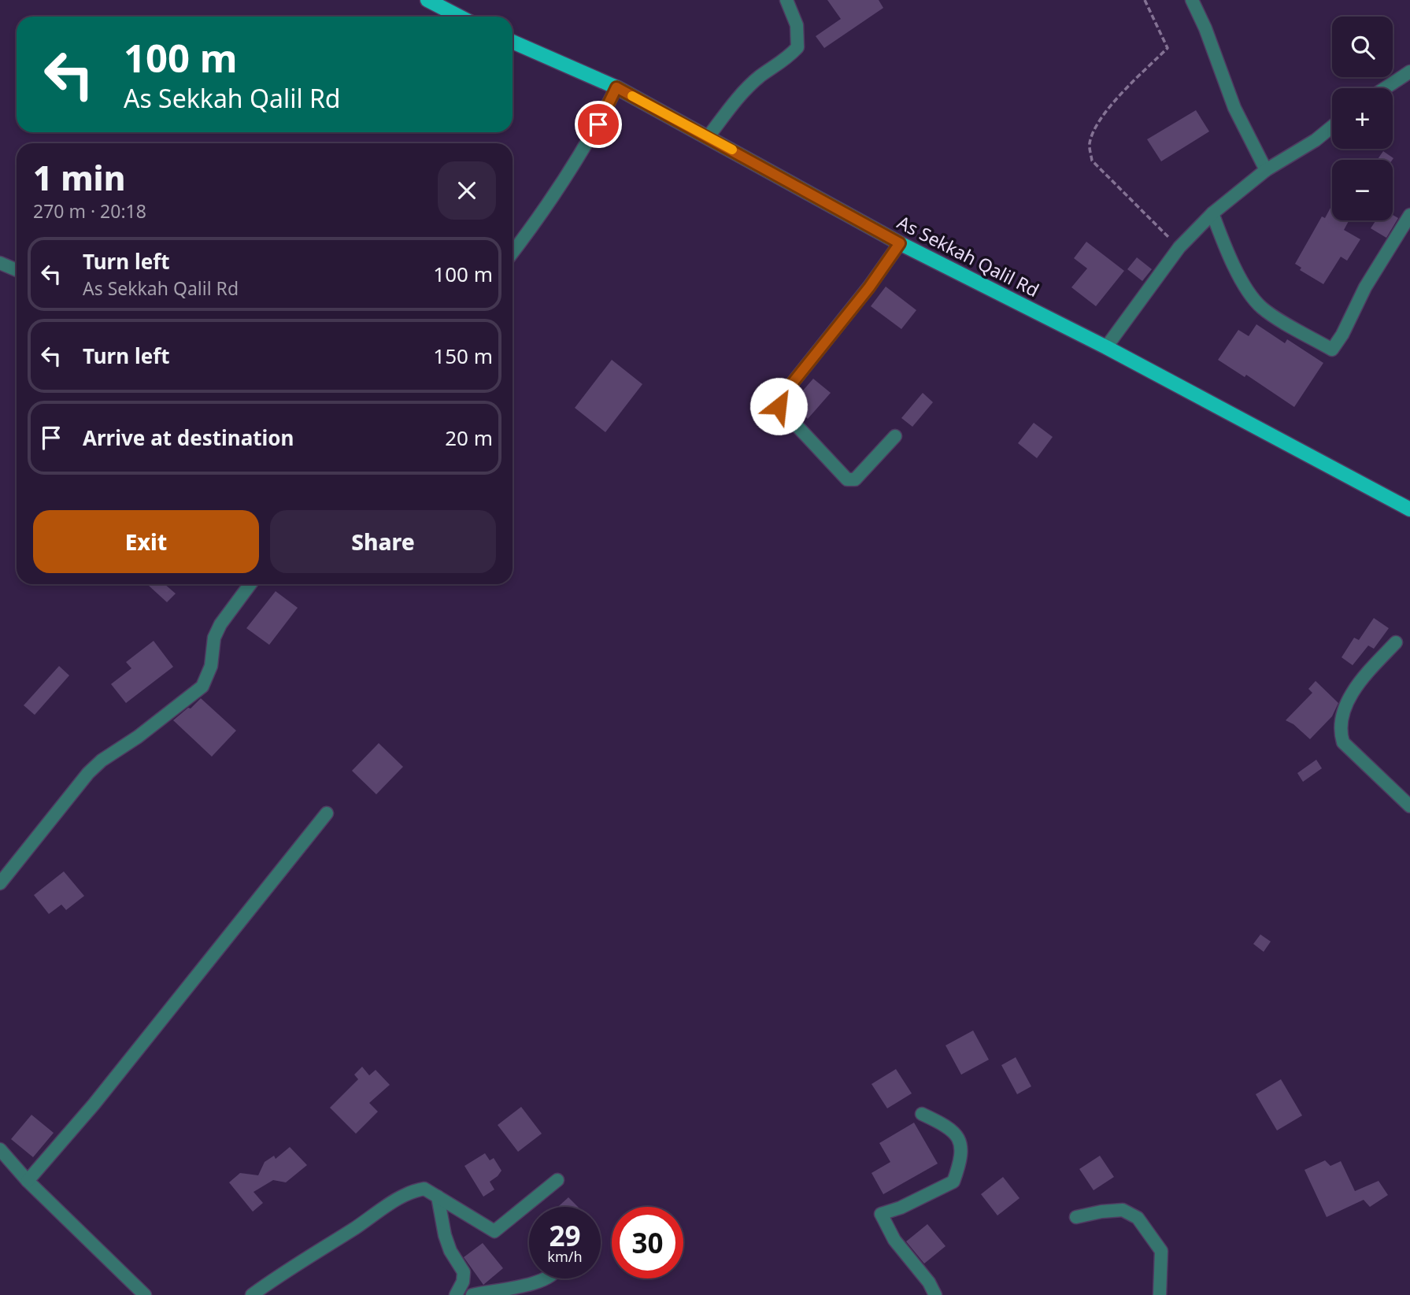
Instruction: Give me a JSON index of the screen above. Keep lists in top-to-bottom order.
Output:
{
  "streets": {
    "main road": ["As Sekkah Qalil Rd"]
  },
  "page": {
    "map_buttons": ["+", "−"],
    "turn": ["100 m", "As Sekkah Qalil Rd"],
    "heading": ["1 min", "270 m · 20:18"],
    "list": [
      {
        "name": "Turn left",
        "note": "As Sekkah Qalil Rd",
        "value": "100 m"
      },
      {
        "name": "Turn left",
        "value": "150 m"
      },
      {
        "name": "Arrive at destination",
        "value": "20 m"
      }
    ],
    "buttons": ["Exit", "Share"],
    "speed": "29 km/h",
    "limit": "30"
  }
}
